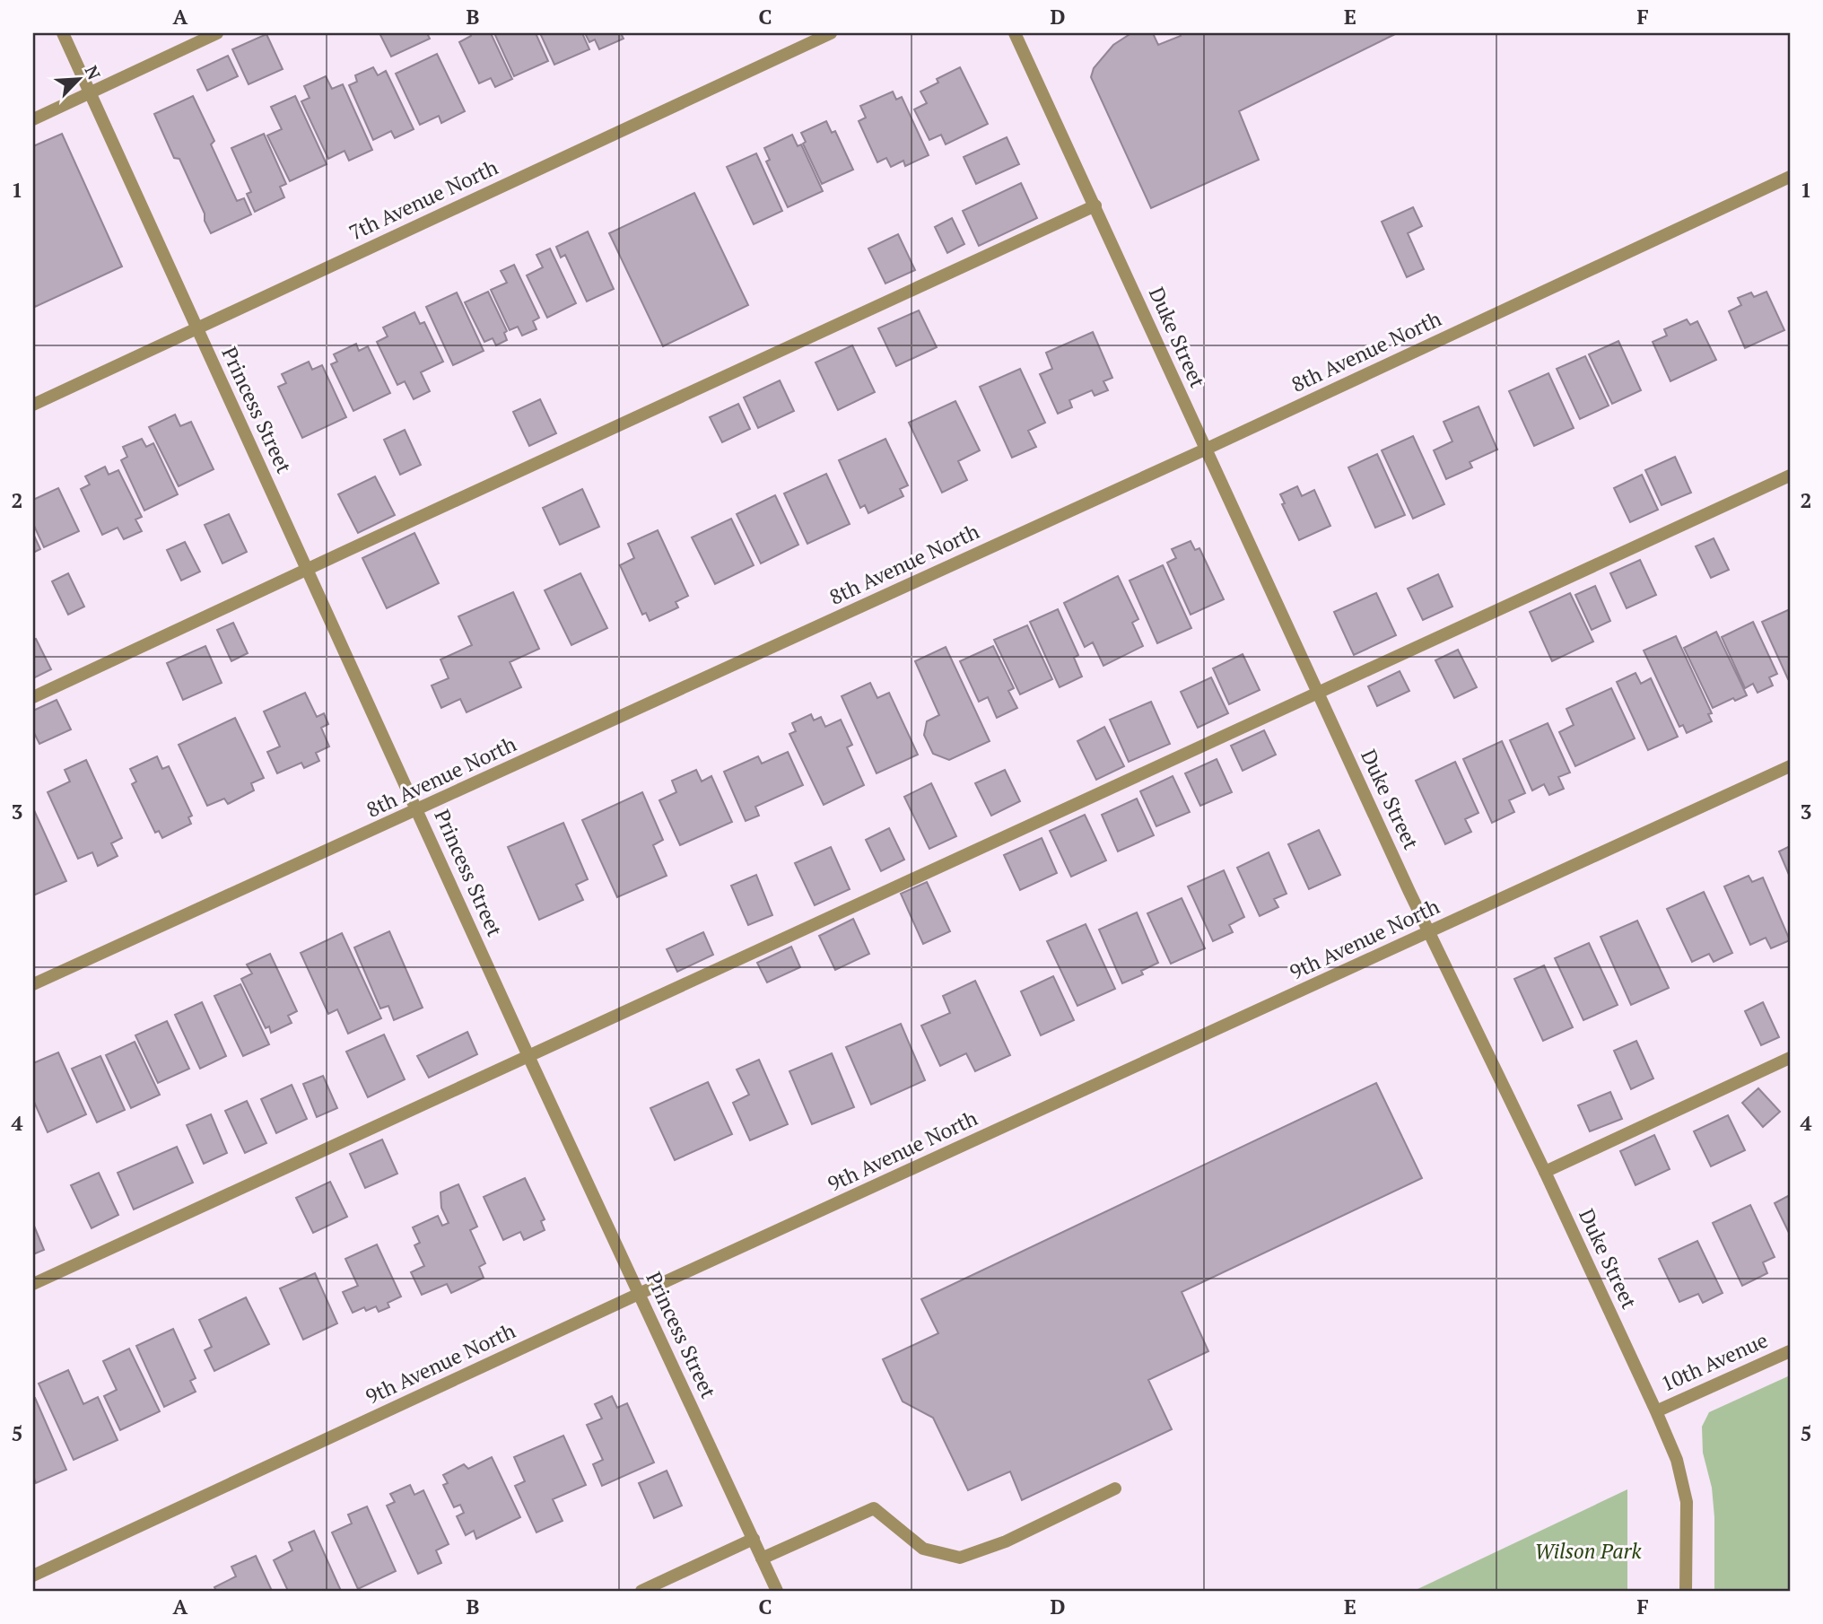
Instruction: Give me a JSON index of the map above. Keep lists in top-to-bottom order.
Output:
{
  "streets": {
    "street": [
      "7th Avenue North",
      "Duke Street",
      "8th Avenue North",
      "Princess Street",
      "9th Avenue North",
      "10th Avenue"
    ]
  },
  "crossings": [
    ["7th Avenue North", "Princess Street"],
    ["Duke Street", "8th Avenue North"],
    ["Duke Street", "9th Avenue North"],
    ["Duke Street", "10th Avenue"],
    ["8th Avenue North", "Princess Street"],
    ["Princess Street", "9th Avenue North"]
  ],
  "parks": ["Wilson Park"],
  "north": "top right",
  "grid": {
    "columns": [
      "A",
      "B",
      "C",
      "D",
      "E",
      "F"
    ],
    "rows": [
      "1",
      "2",
      "3",
      "4",
      "5"
    ]
  }
}
